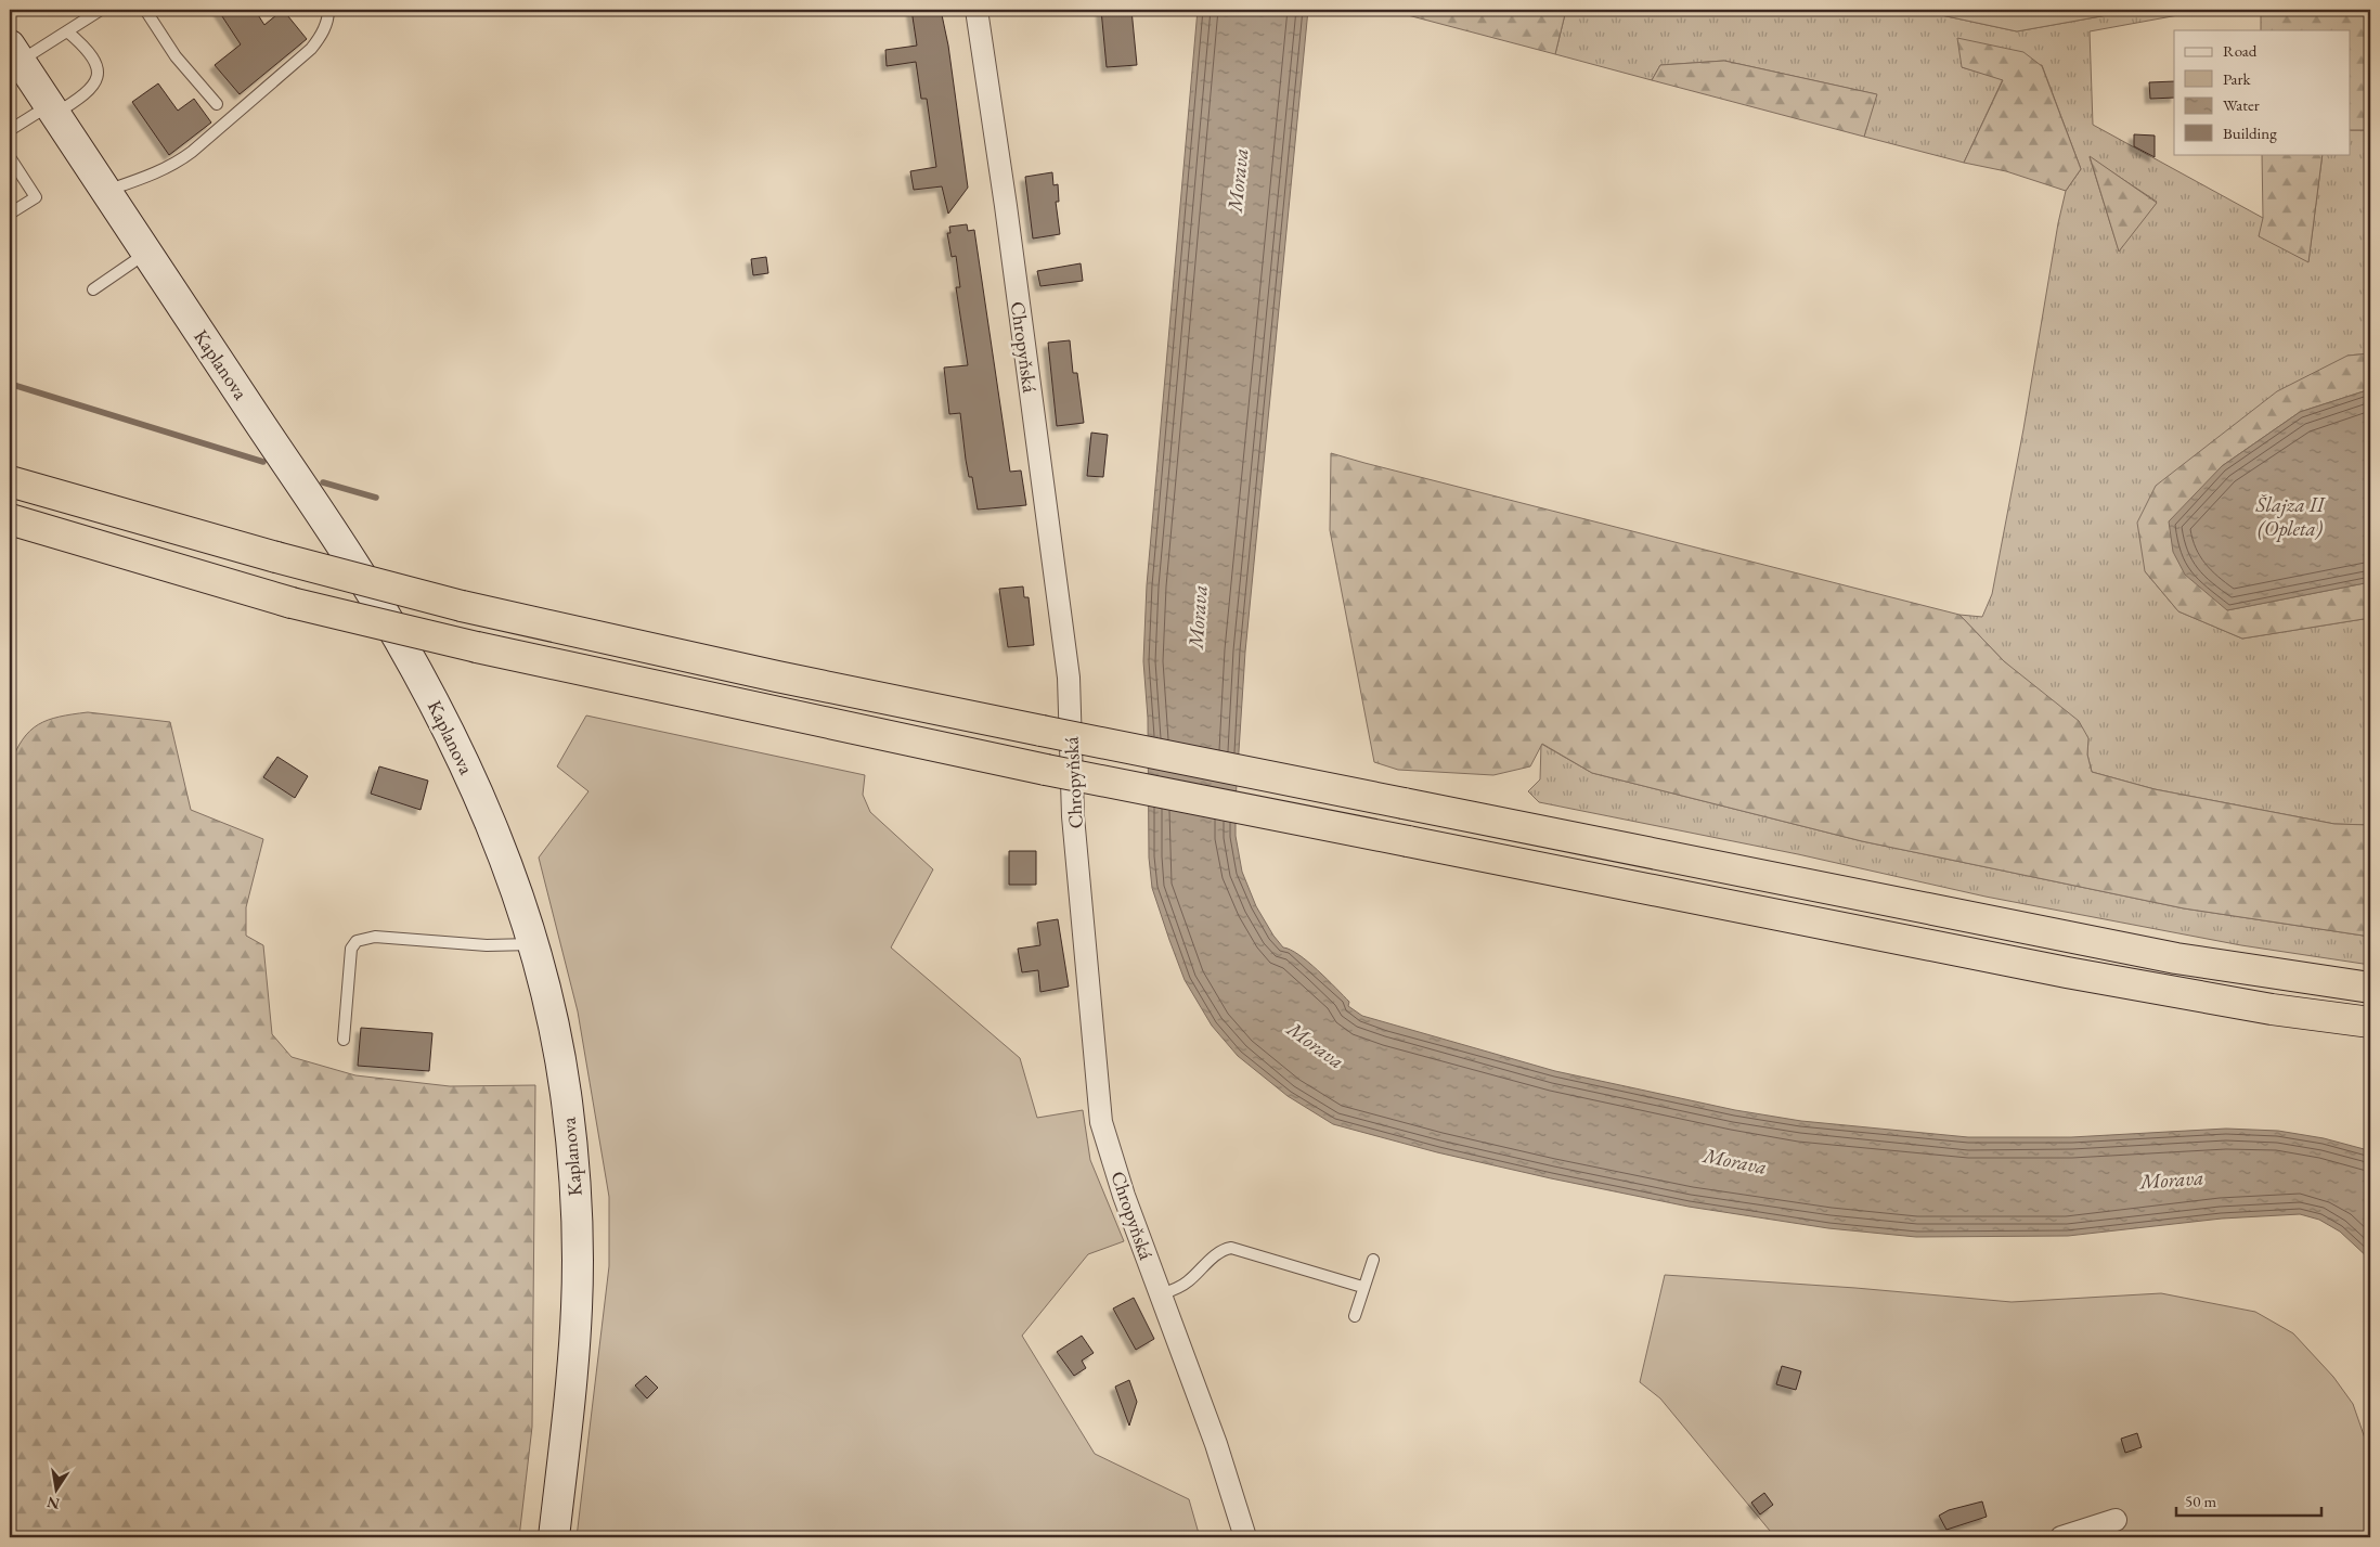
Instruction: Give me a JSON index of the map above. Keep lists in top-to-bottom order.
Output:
{
  "streets": {
    "main road": ["Kaplanova"],
    "street": ["Chropyňská"]
  },
  "water": ["Morava", "Šlajza II (Opleta)"],
  "legend": [
    "Road",
    "Park",
    "Water",
    "Building"
  ],
  "scale_bar": "50 m",
  "north": "bottom"
}
